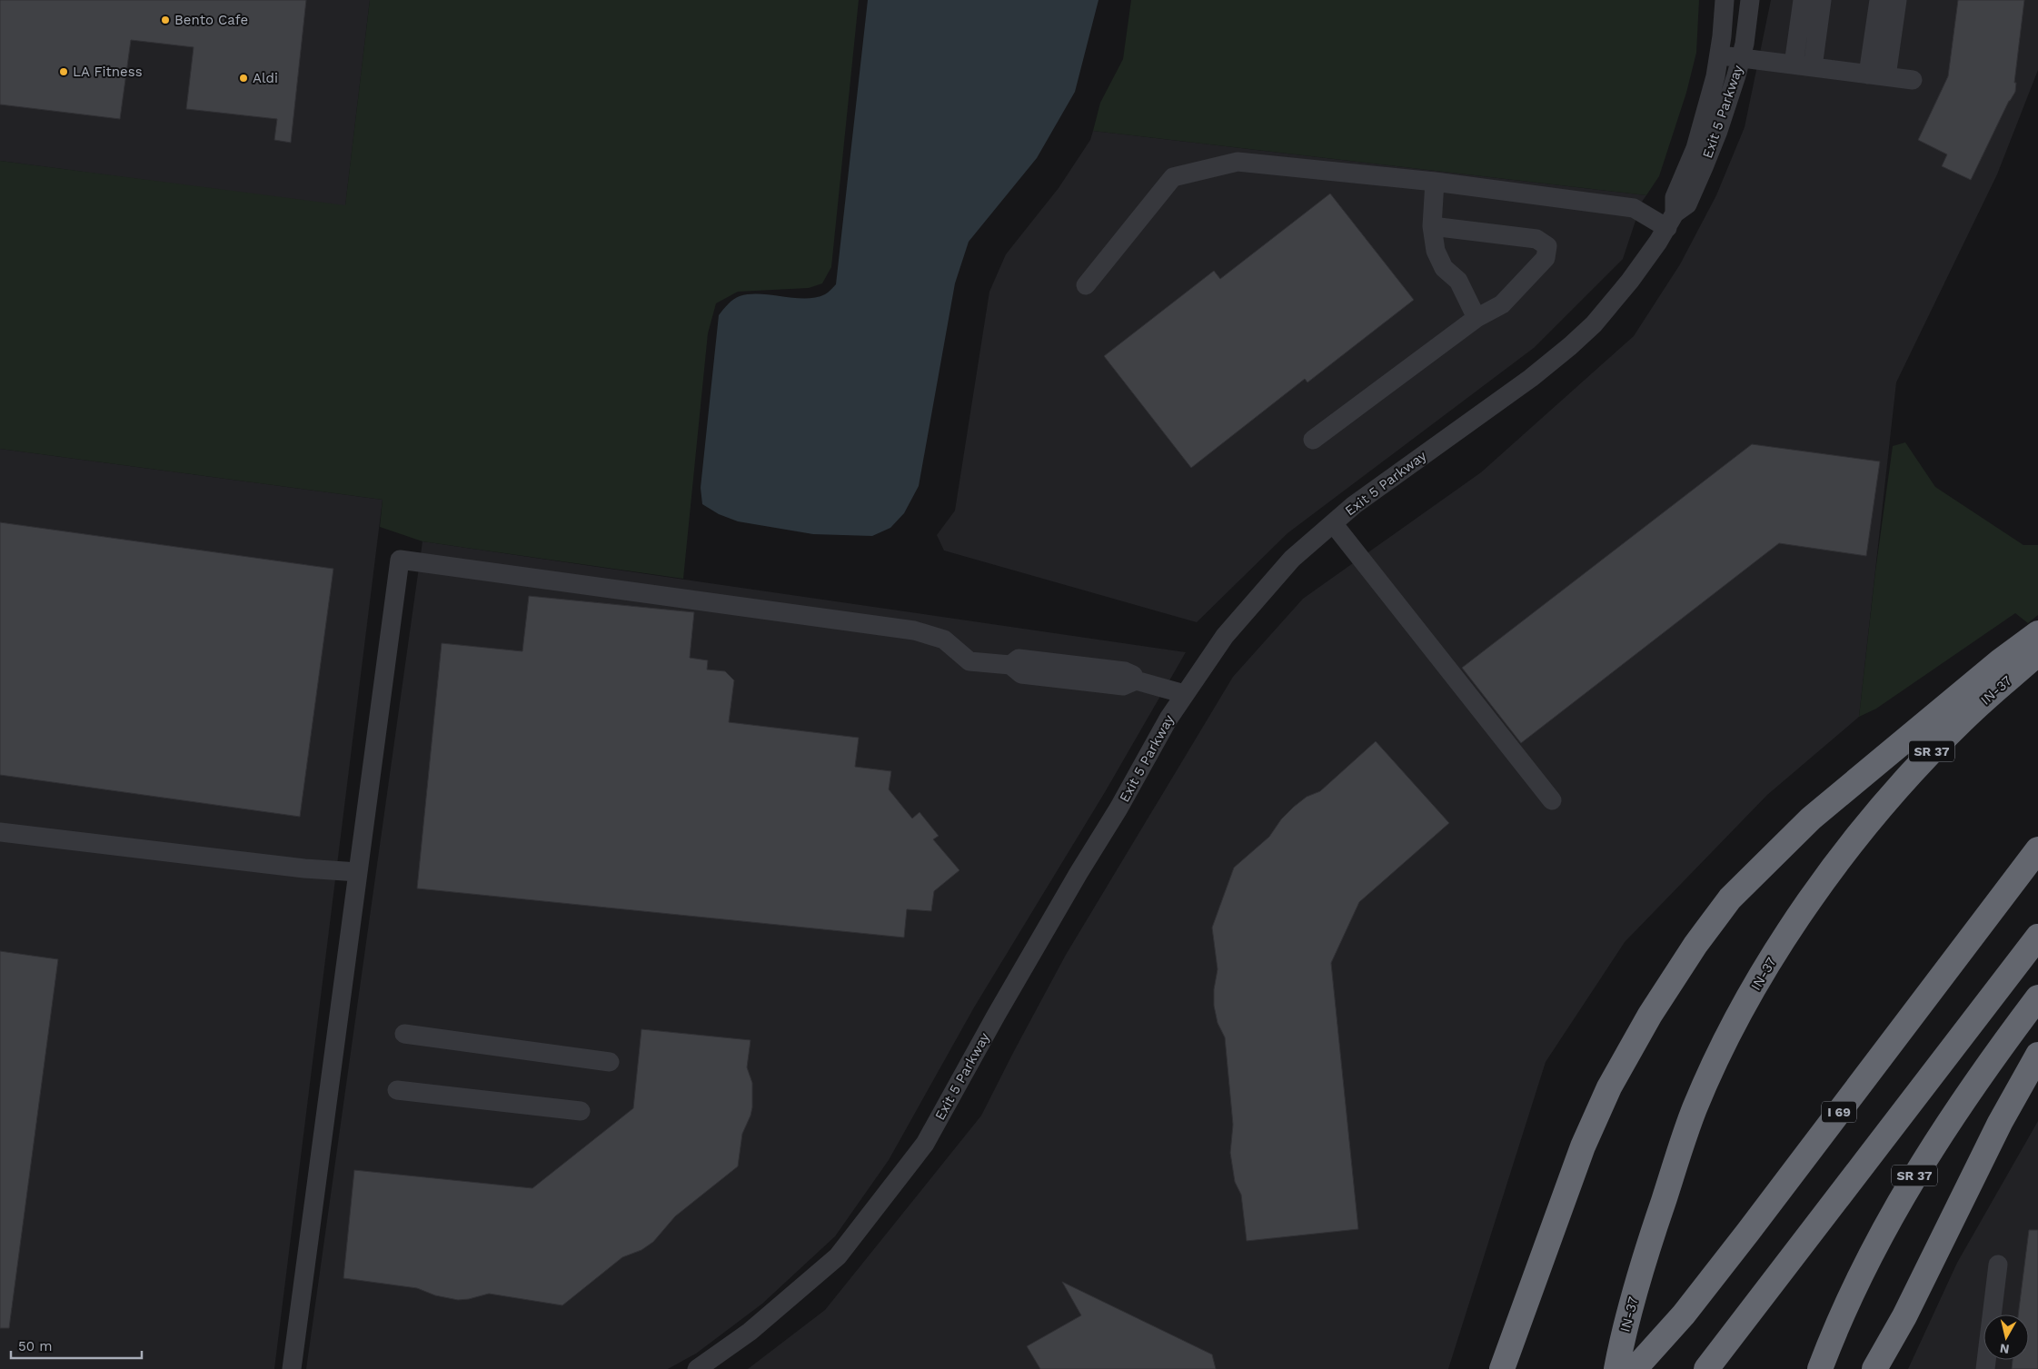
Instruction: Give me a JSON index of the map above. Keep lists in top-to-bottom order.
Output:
{
  "streets": {
    "highway": ["IN-37", "SR 37", "I 69"],
    "street": ["Exit 5 Parkway"]
  },
  "places": ["Bento Cafe", "LA Fitness", "Aldi"],
  "scale_bar": "50 m",
  "north": "bottom"
}
